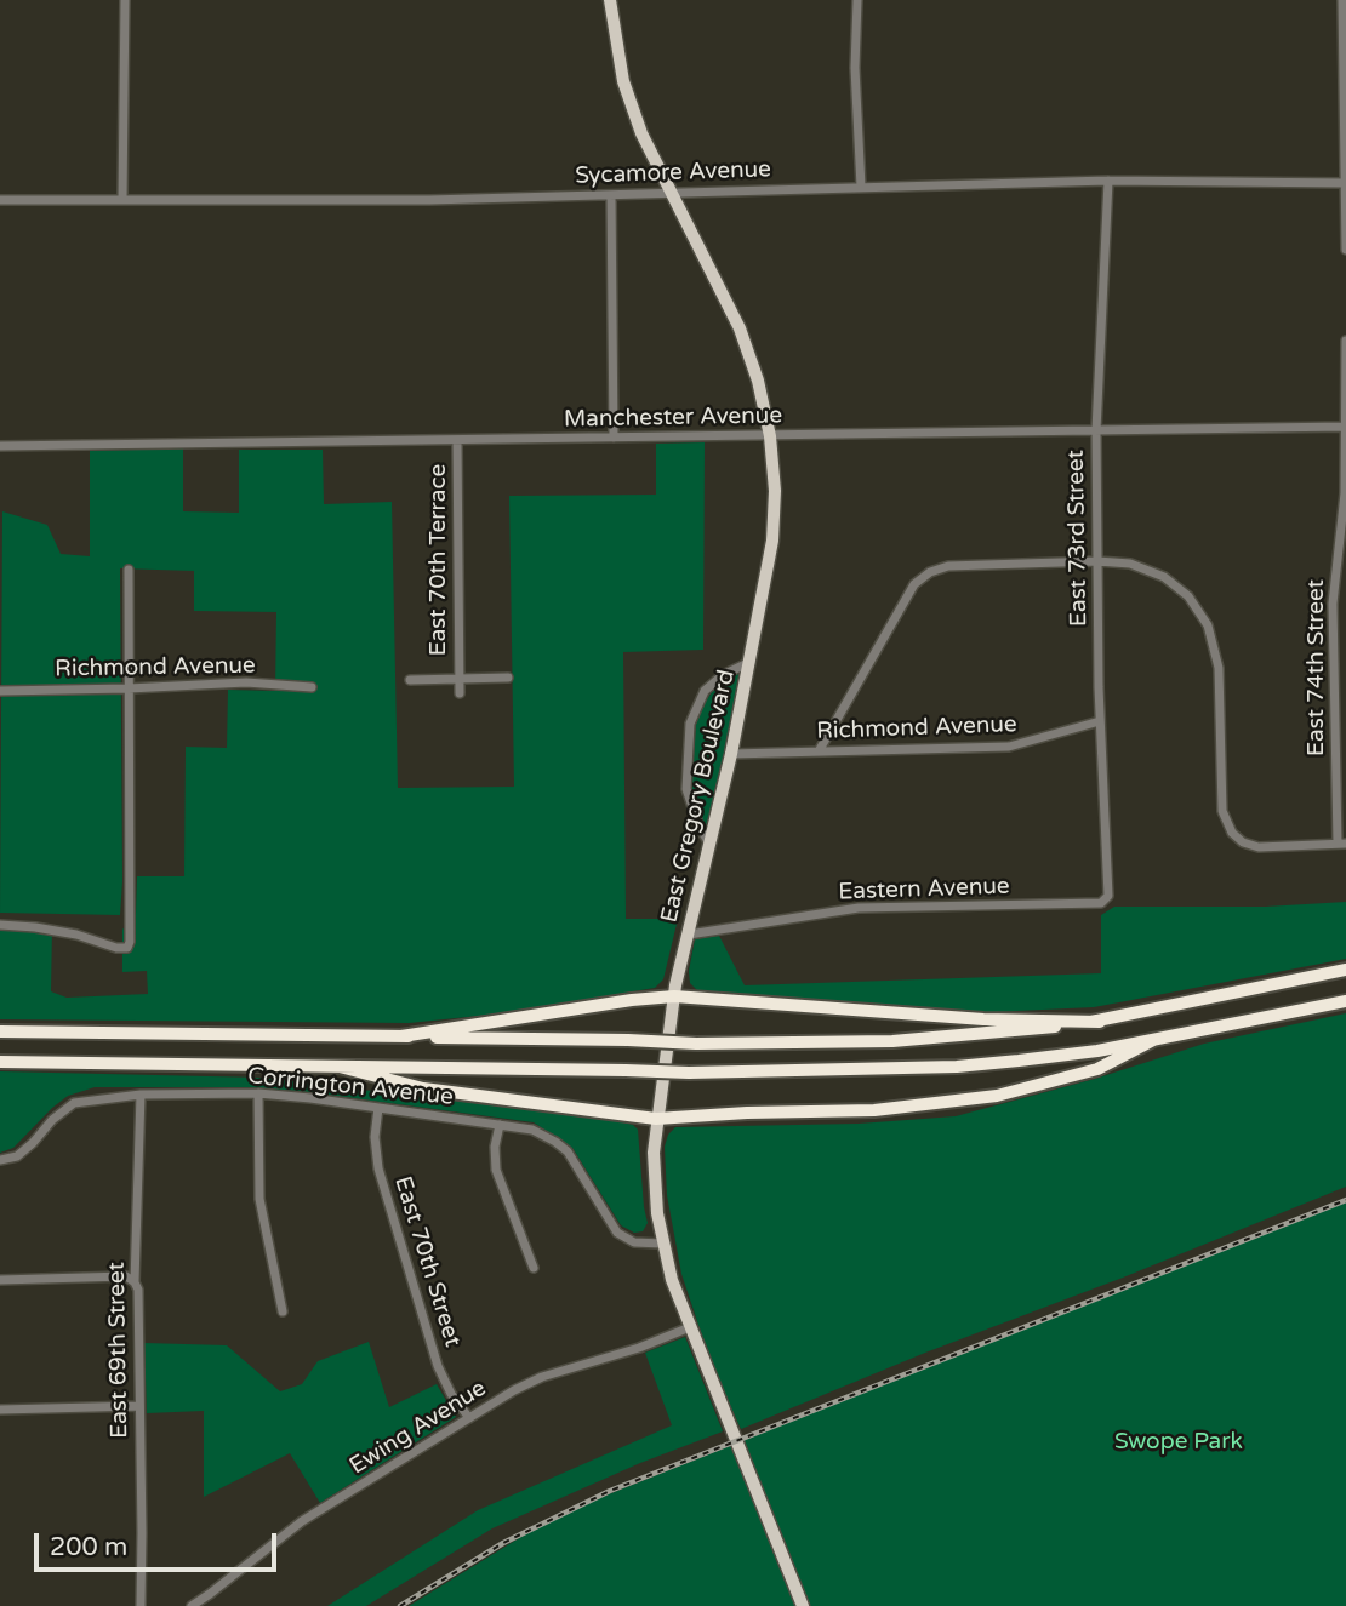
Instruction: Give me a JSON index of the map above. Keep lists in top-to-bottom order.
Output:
{
  "streets": {
    "main road": ["East Gregory Boulevard"],
    "street": [
      "Sycamore Avenue",
      "Manchester Avenue",
      "East 73rd Street",
      "East 70th Terrace",
      "Richmond Avenue",
      "East 74th Street",
      "Eastern Avenue",
      "Corrington Avenue",
      "East 70th Street",
      "East 69th Street",
      "Ewing Avenue"
    ]
  },
  "crossings": [
    ["Sycamore Avenue", "East 73rd Street"],
    ["Sycamore Avenue", "East Gregory Boulevard"],
    ["Manchester Avenue", "East 73rd Street"],
    ["Manchester Avenue", "East 70th Terrace"],
    ["Manchester Avenue", "East 74th Street"],
    ["Manchester Avenue", "East Gregory Boulevard"],
    ["East 73rd Street", "Richmond Avenue"],
    ["East 73rd Street", "Eastern Avenue"],
    ["Richmond Avenue", "East Gregory Boulevard"],
    ["East Gregory Boulevard", "Eastern Avenue"],
    ["East Gregory Boulevard", "Corrington Avenue"],
    ["East Gregory Boulevard", "Ewing Avenue"],
    ["Corrington Avenue", "East 70th Street"],
    ["Corrington Avenue", "East 69th Street"],
    ["East 70th Street", "Ewing Avenue"]
  ],
  "parks": ["Swope Park"],
  "scale_bar": "200 m"
}
